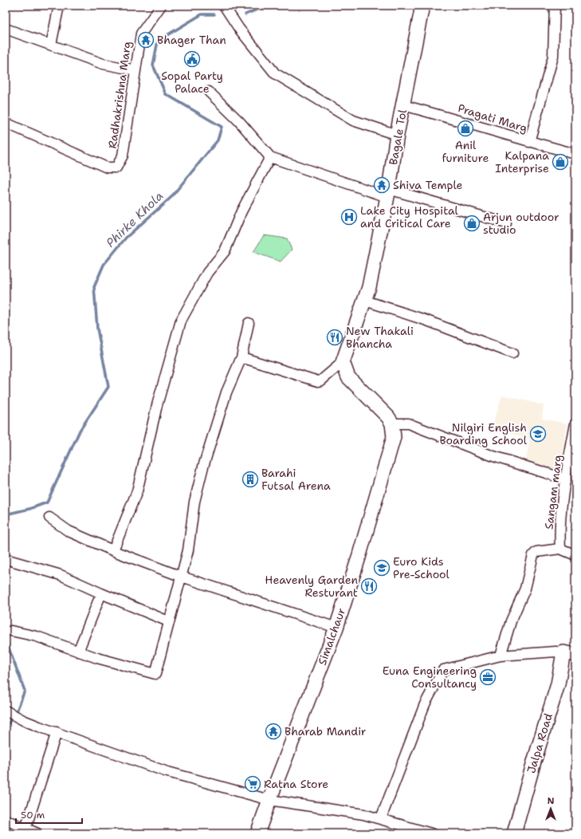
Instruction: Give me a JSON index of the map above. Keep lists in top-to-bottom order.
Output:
{
  "streets": {
    "main road": ["Bagale Tol", "Simalchaur", "Jalpa Road"],
    "street": ["Radhakrishna Marg", "Pragati Marg", "Sangam marg"]
  },
  "crossings": [
    ["Pragati Marg", "Bagale Tol"]
  ],
  "water": ["Phirke Khola"],
  "places": {
    "temple": ["Bhager Than", "Shiva Temple", "Bharab Mandir"],
    "public building": ["Sopal Party Palace"],
    "shop": ["Anil furniture", "Kalpana Interprise", "Arjun outdoor studio"],
    "hospital": ["Lake City Hospital and Critical Care"],
    "restaurant": ["New Thakali Bhancha", "Heavenly Garden Resturant"],
    "school or university": ["Nilgiri English Boarding School", "Euro Kids Pre-School"],
    "building": ["Barahi Futsal Arena"],
    "office": ["Euna Engineering Consultancy"],
    "supermarket": ["Ratna Store"]
  },
  "scale_bar": "50 m",
  "north": "top"
}
